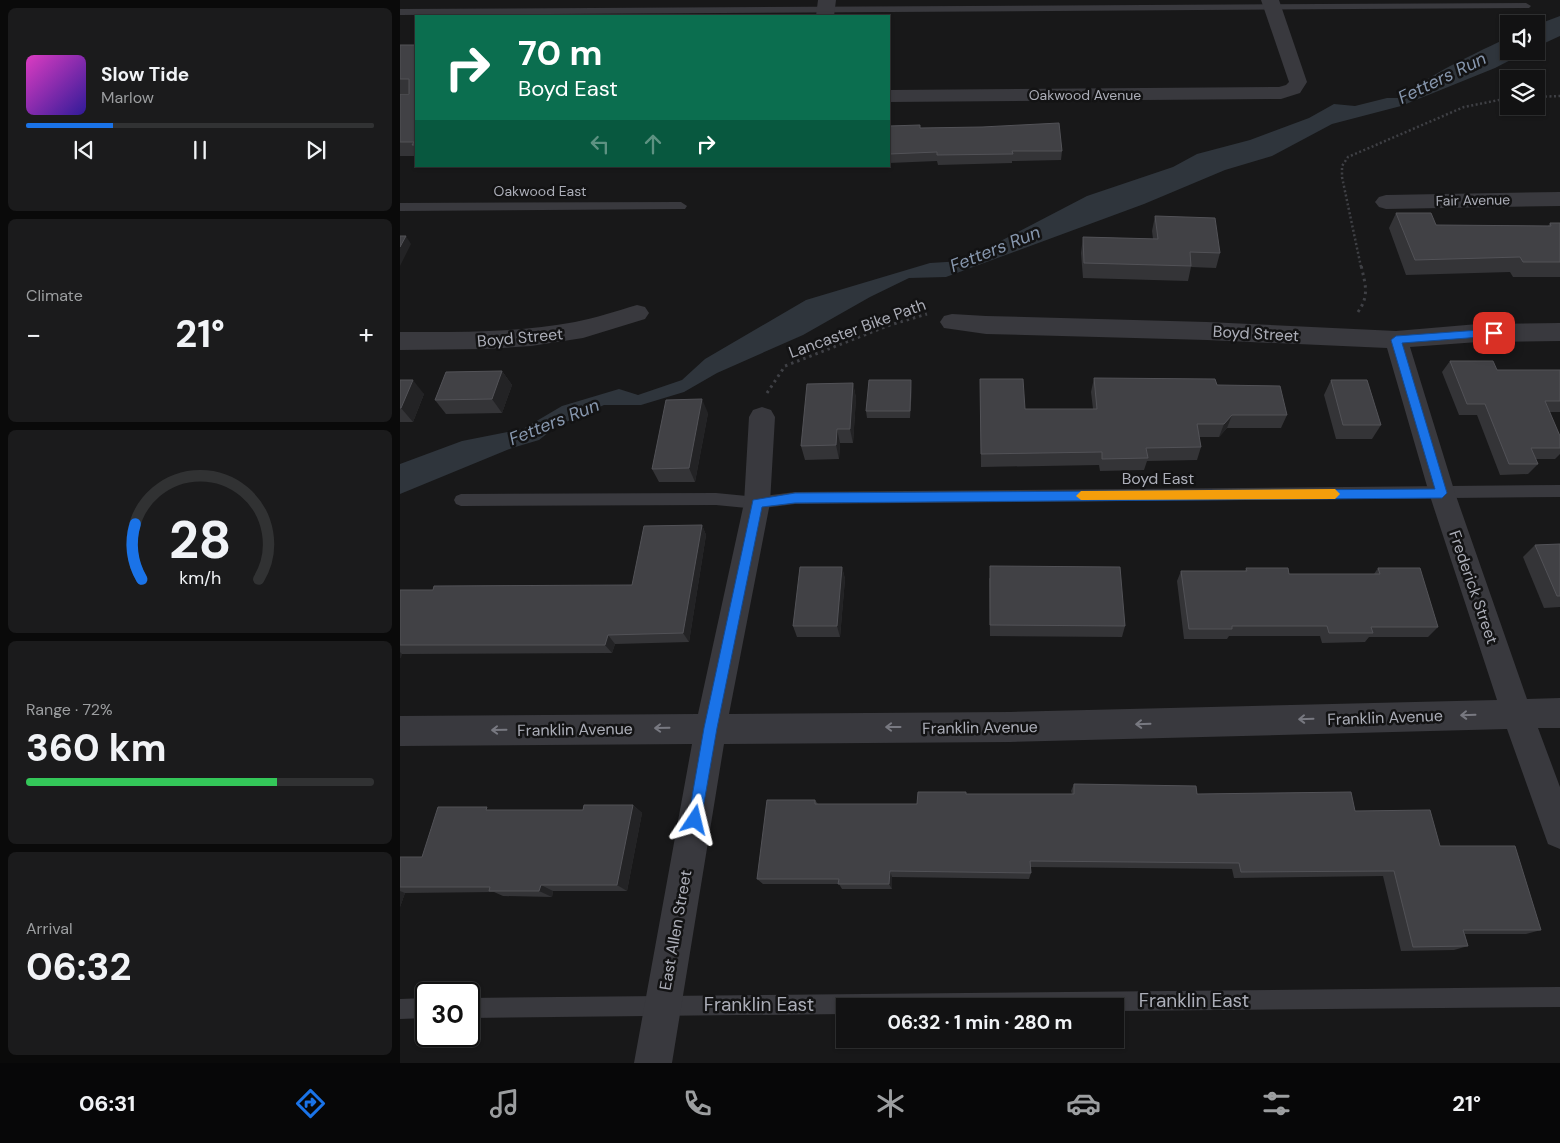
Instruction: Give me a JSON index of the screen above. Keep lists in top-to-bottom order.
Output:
{
  "streets": {
    "street": [
      "Oakwood Avenue",
      "Fair Avenue",
      "Boyd Street",
      "Frederick Street",
      "Franklin Avenue",
      "East Allen Street"
    ],
    "lane": ["Oakwood East", "Boyd East", "Franklin East"],
    "path": ["Lancaster Bike Path"]
  },
  "crossings": [
    ["Lancaster Bike Path", "Boyd Street"],
    ["Lancaster Bike Path", "East Allen Street"],
    ["Boyd Street", "Frederick Street"],
    ["Boyd East", "Frederick Street"],
    ["Boyd East", "East Allen Street"],
    ["Frederick Street", "Franklin Avenue"],
    ["Franklin Avenue", "East Allen Street"],
    ["East Allen Street", "Franklin East"]
  ],
  "one_way": ["Franklin Avenue"],
  "water": ["Fetters Run"],
  "page": {
    "turn": ["70 m", "Boyd East"],
    "song": ["Slow Tide", "Marlow"],
    "tile": [
      "Climate",
      ["Range · 72%", "360 km"],
      ["Arrival", "06:32"]
    ],
    "heat": ["−", "21°", "+"],
    "limit": "30",
    "trip": "06:32 · 1 min · 280 m",
    "tabs": ["06:31", "21°"],
    "gauge": ["28", "km/h"]
  }
}
